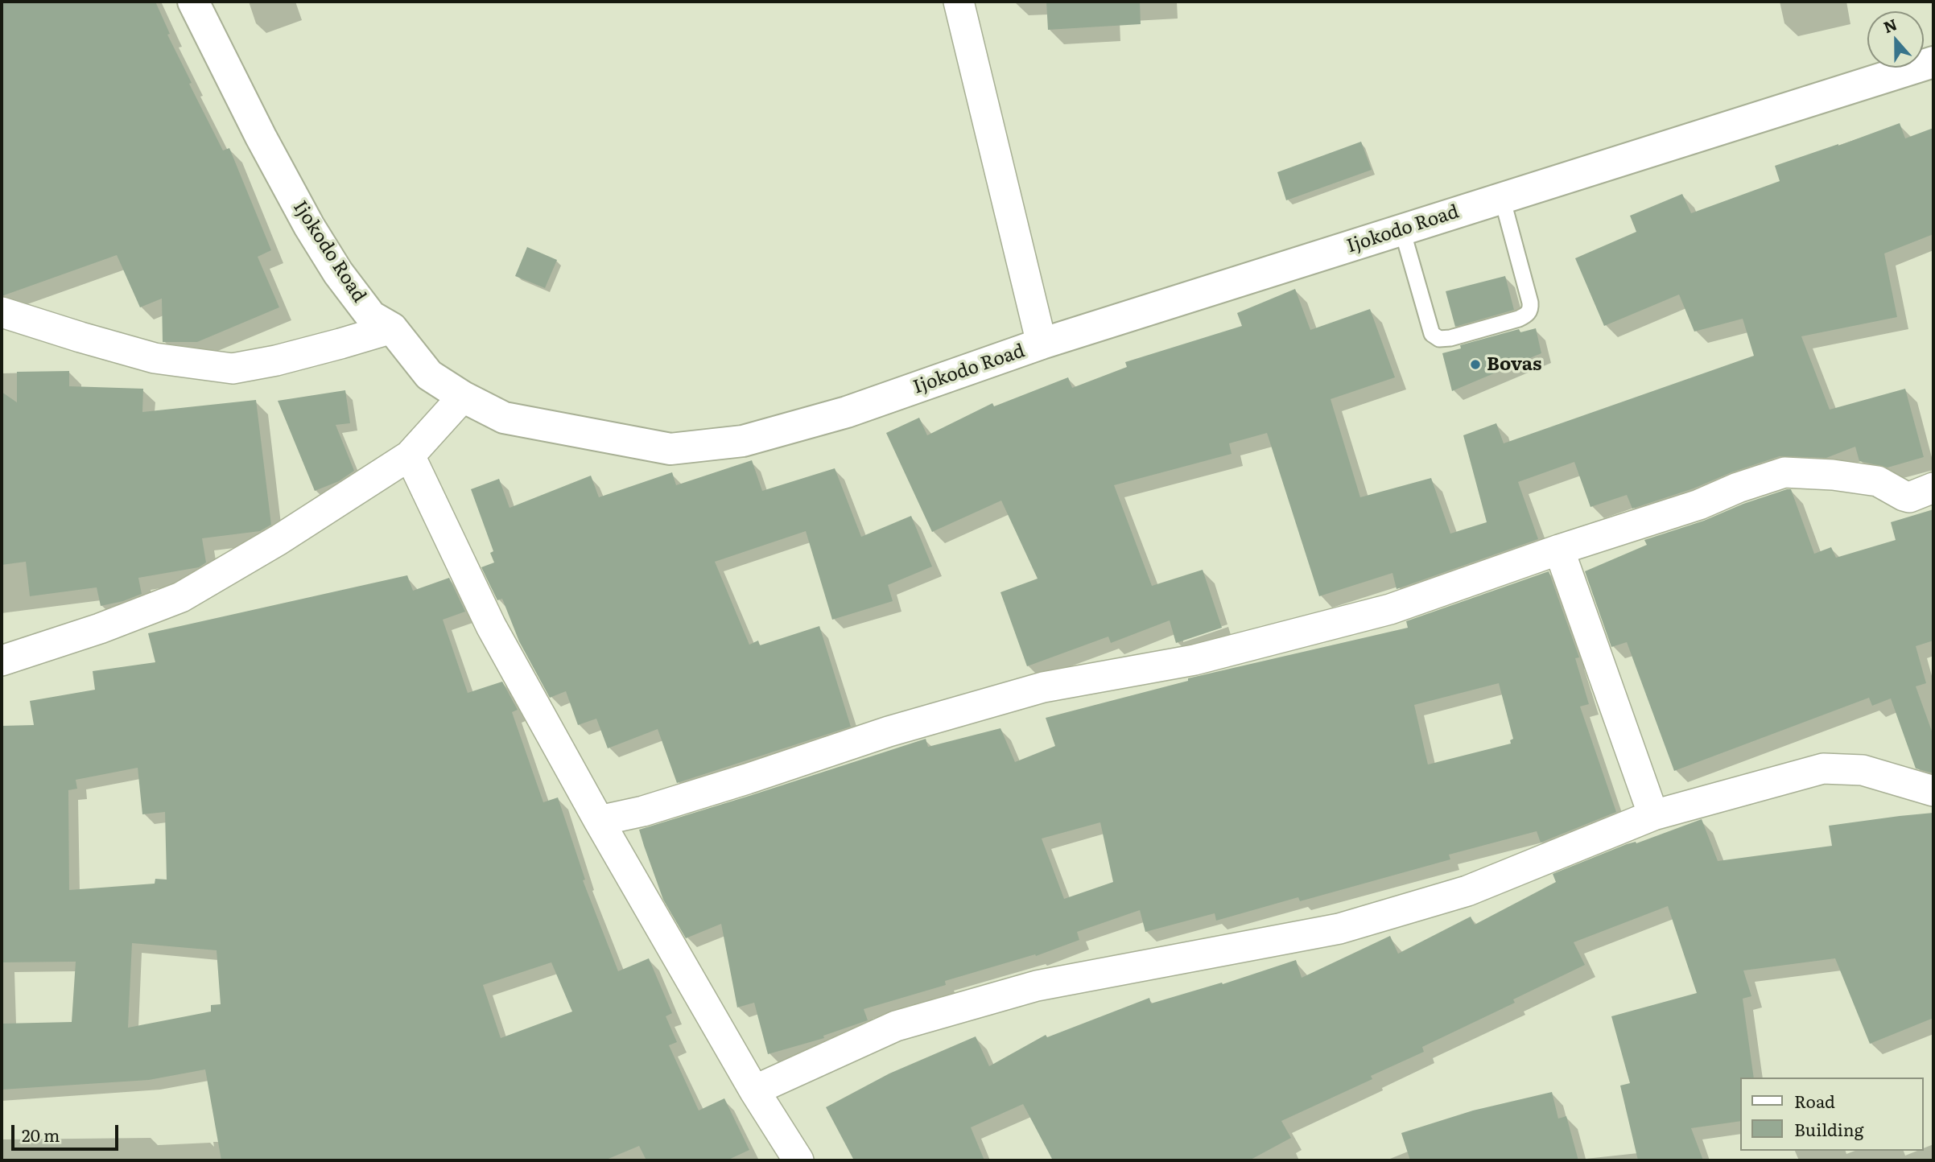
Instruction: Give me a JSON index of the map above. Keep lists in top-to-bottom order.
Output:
{
  "streets": {
    "main road": ["Ijokodo Road"]
  },
  "places": ["Bovas"],
  "legend": ["Road", "Building"],
  "scale_bar": "20 m",
  "north": "top"
}
